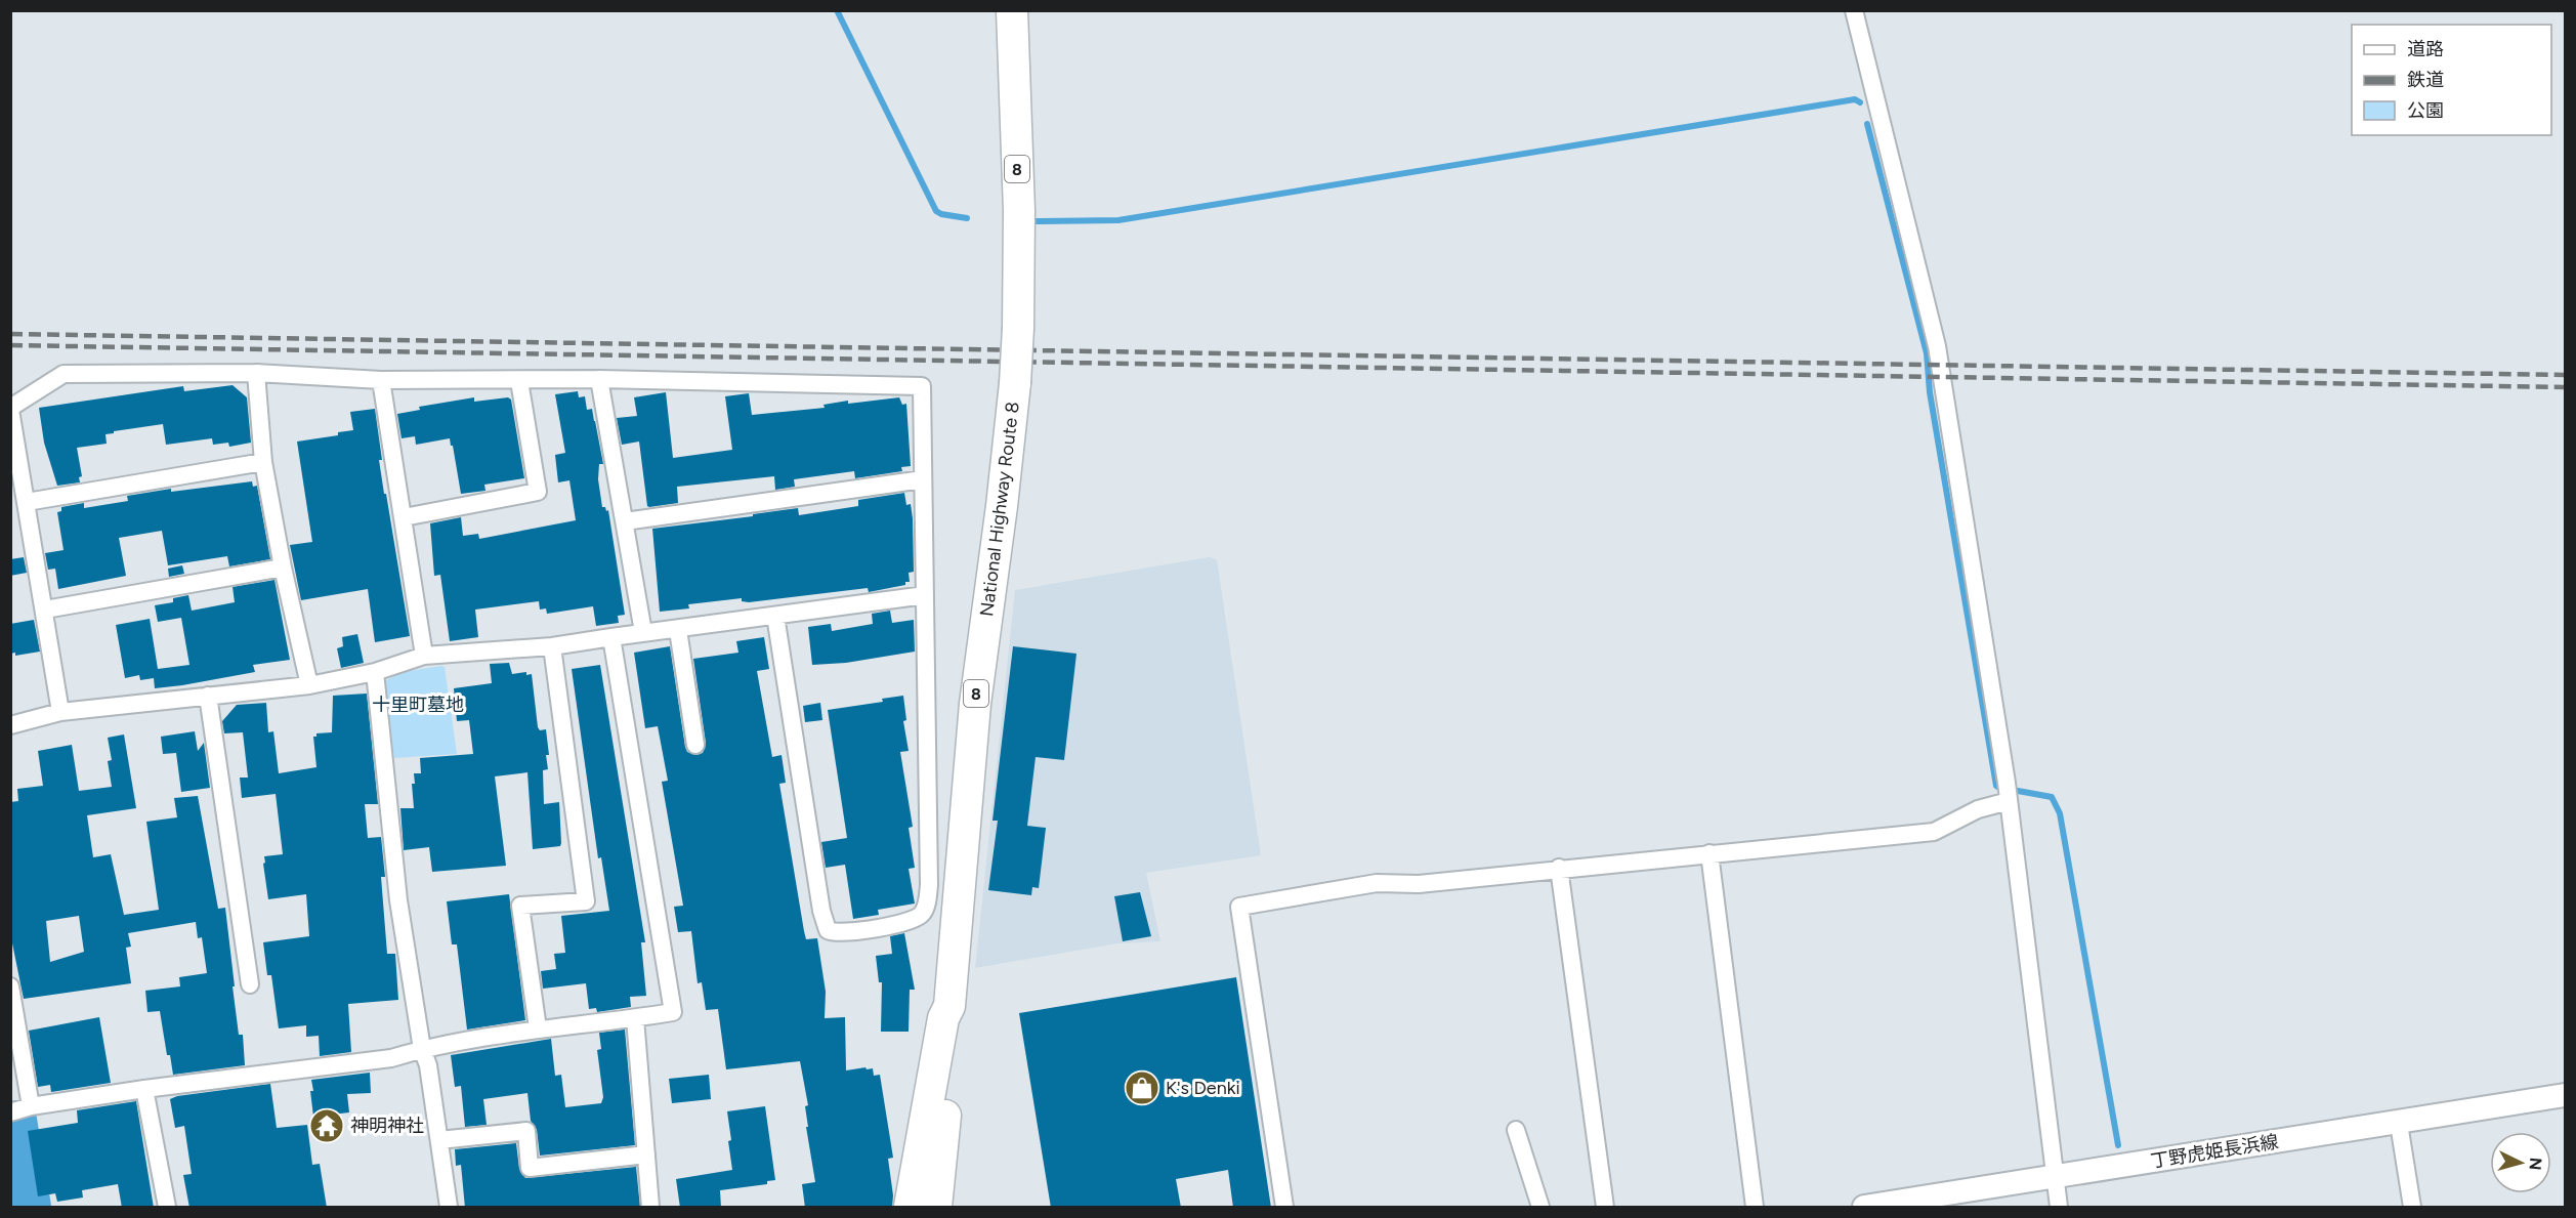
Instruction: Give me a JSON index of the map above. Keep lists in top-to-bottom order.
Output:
{
  "streets": {
    "highway": ["8", "National Highway Route 8"],
    "main road": ["丁野虎姫長浜線"]
  },
  "parks": ["十里町墓地"],
  "places": {
    "shop": ["K's Denki"],
    "temple": ["神明神社"]
  },
  "legend": ["道路", "鉄道", "公園"],
  "north": "right"
}
